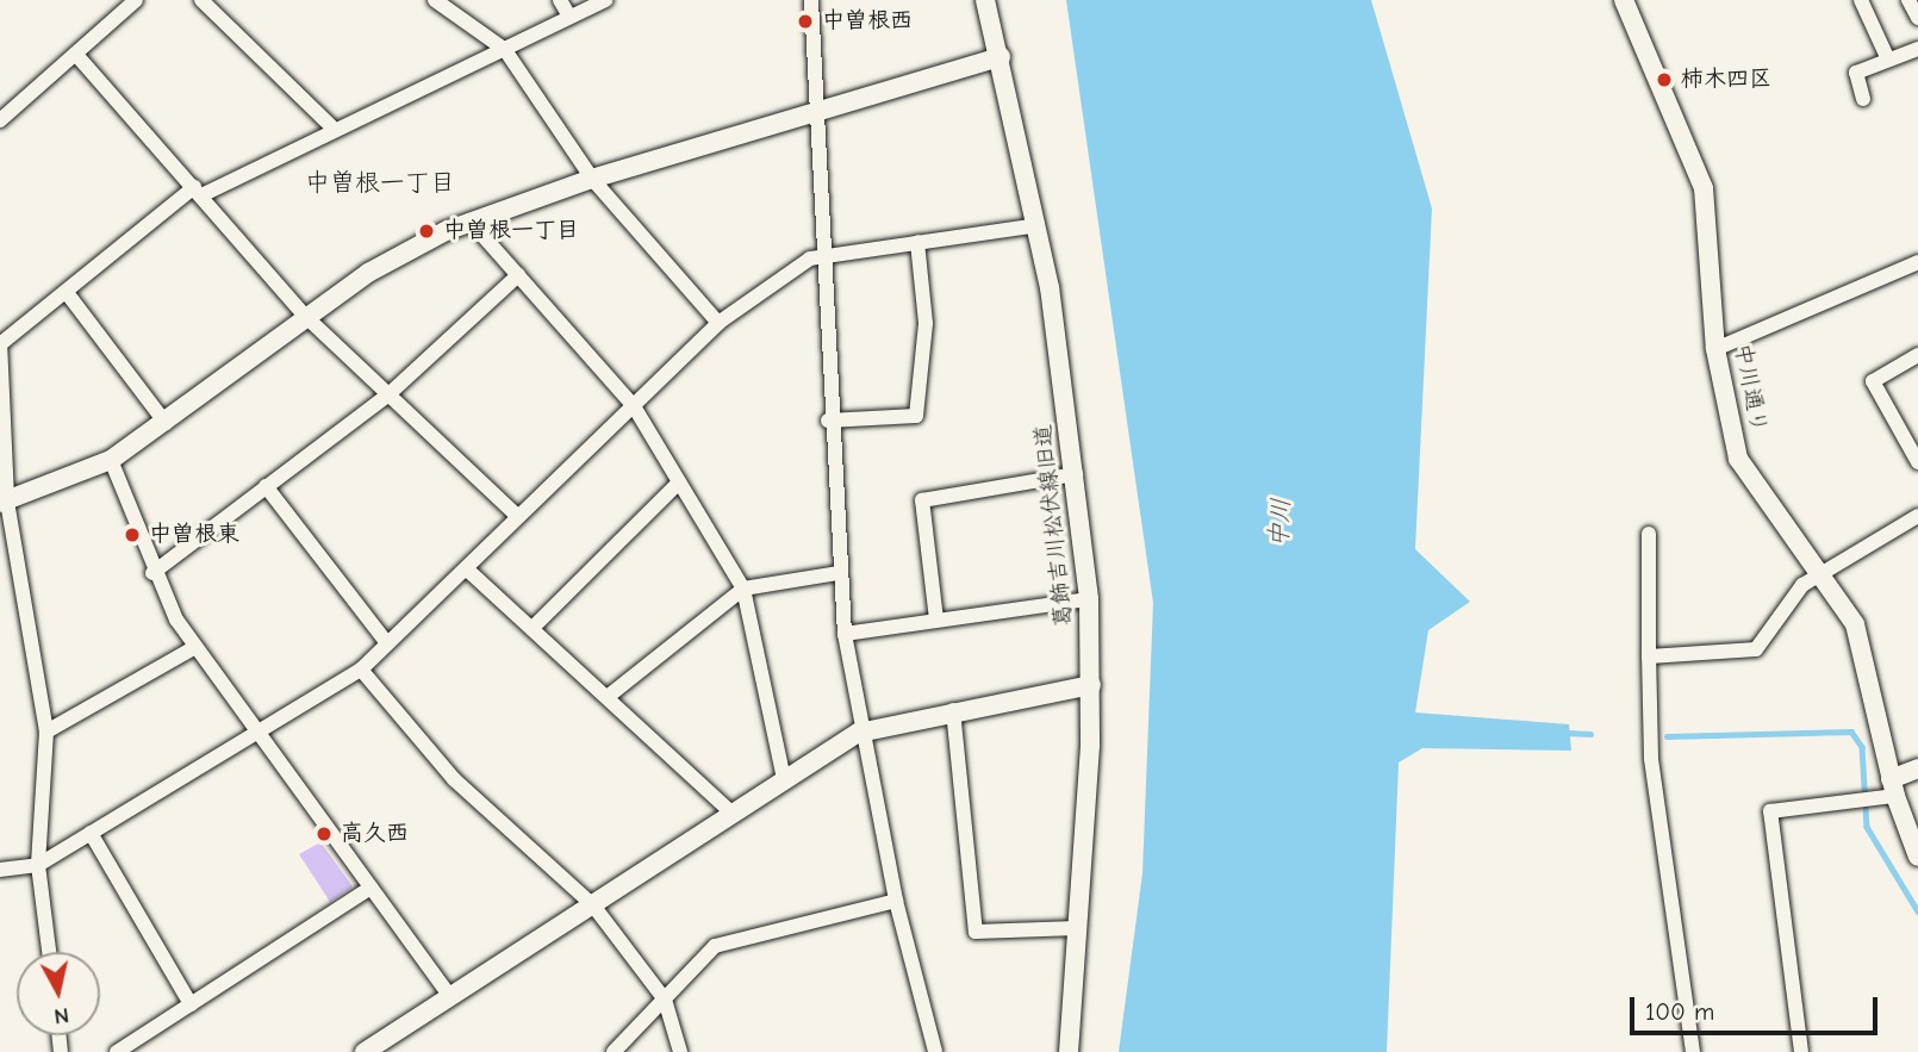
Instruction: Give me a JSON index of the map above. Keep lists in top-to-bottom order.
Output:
{
  "streets": {
    "street": ["中川通り", "葛飾吉川松伏線旧道"]
  },
  "districts": ["中曽根一丁目"],
  "water": ["中川"],
  "places": [
    "中曽根西",
    "柿木四区",
    "中曽根一丁目",
    "中曽根東",
    "高久西"
  ],
  "scale_bar": "100 m",
  "north": "bottom"
}
